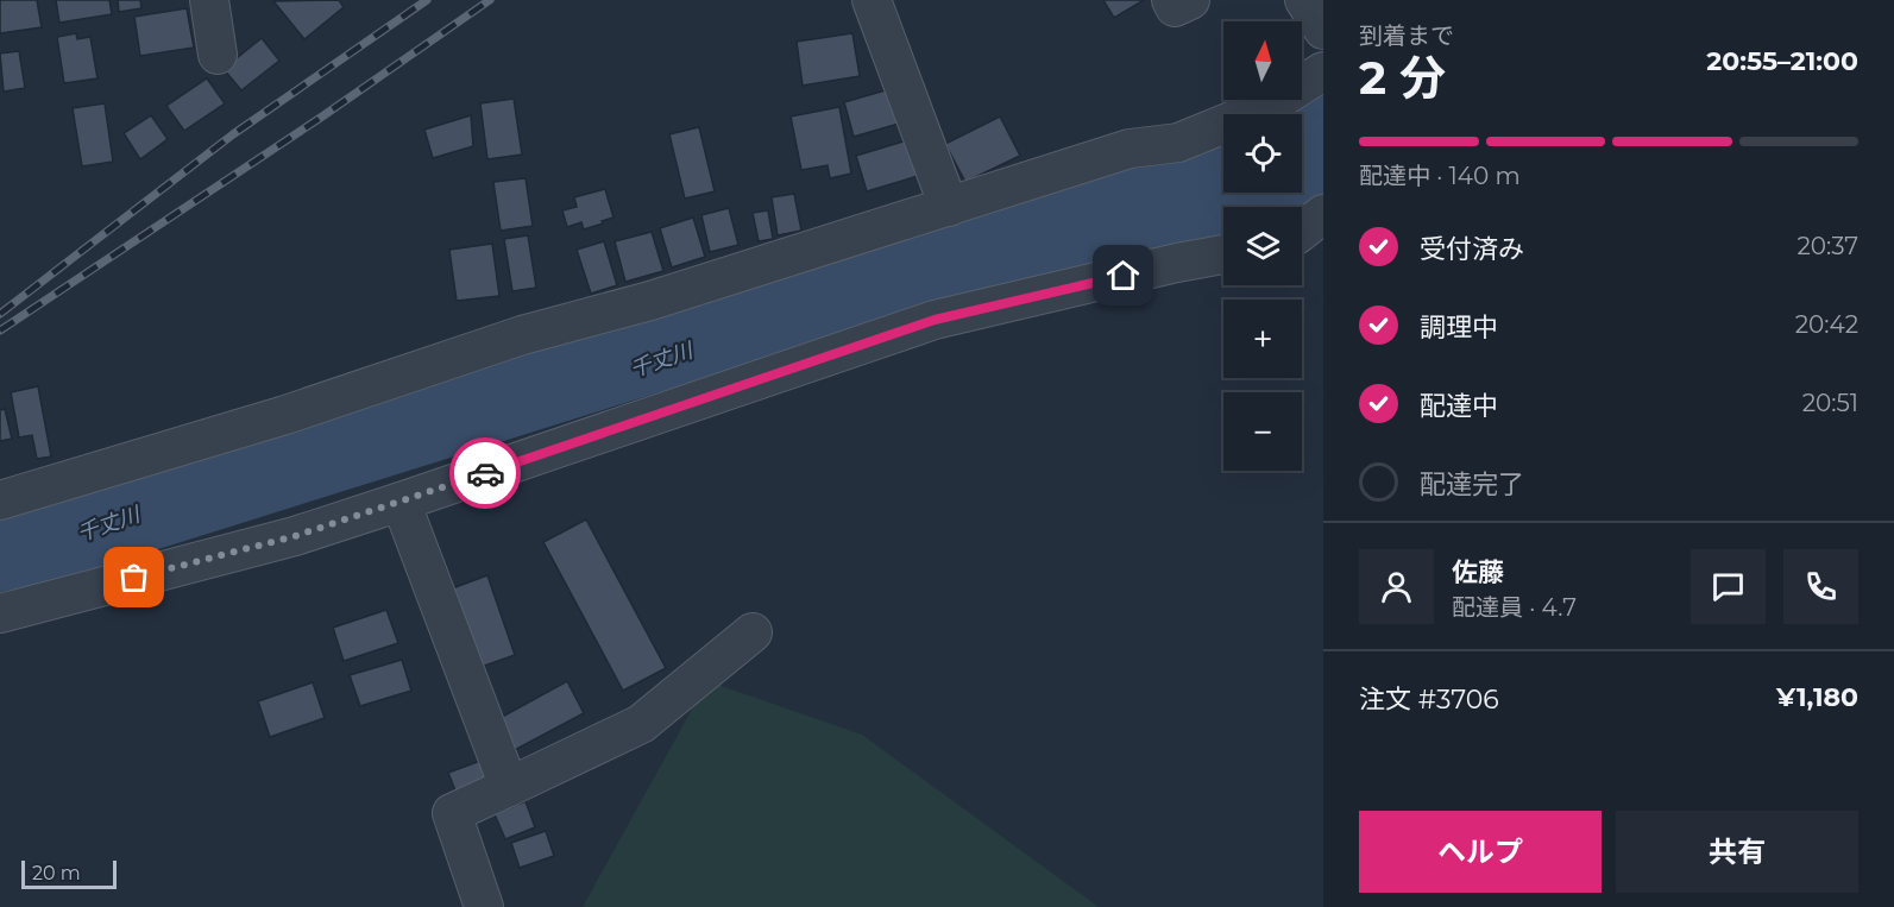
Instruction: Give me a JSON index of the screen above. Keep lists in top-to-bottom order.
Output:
{
  "water": ["千丈川"],
  "scale_bar": "20 m",
  "north": "top",
  "page": {
    "heading": ["2 分", "到着まで", "20:55–21:00"],
    "panel": [
      "佐藤",
      "配達員 · 4.7",
      "注文 #3706",
      "¥1,180"
    ],
    "map_buttons": ["+", "−"],
    "bar": "配達中 · 140 m",
    "list": [
      ["受付済み", "20:37"],
      ["調理中", "20:42"],
      ["配達中", "20:51"],
      "配達完了"
    ],
    "buttons": ["ヘルプ", "共有"],
    "scale": "20 m"
  }
}
